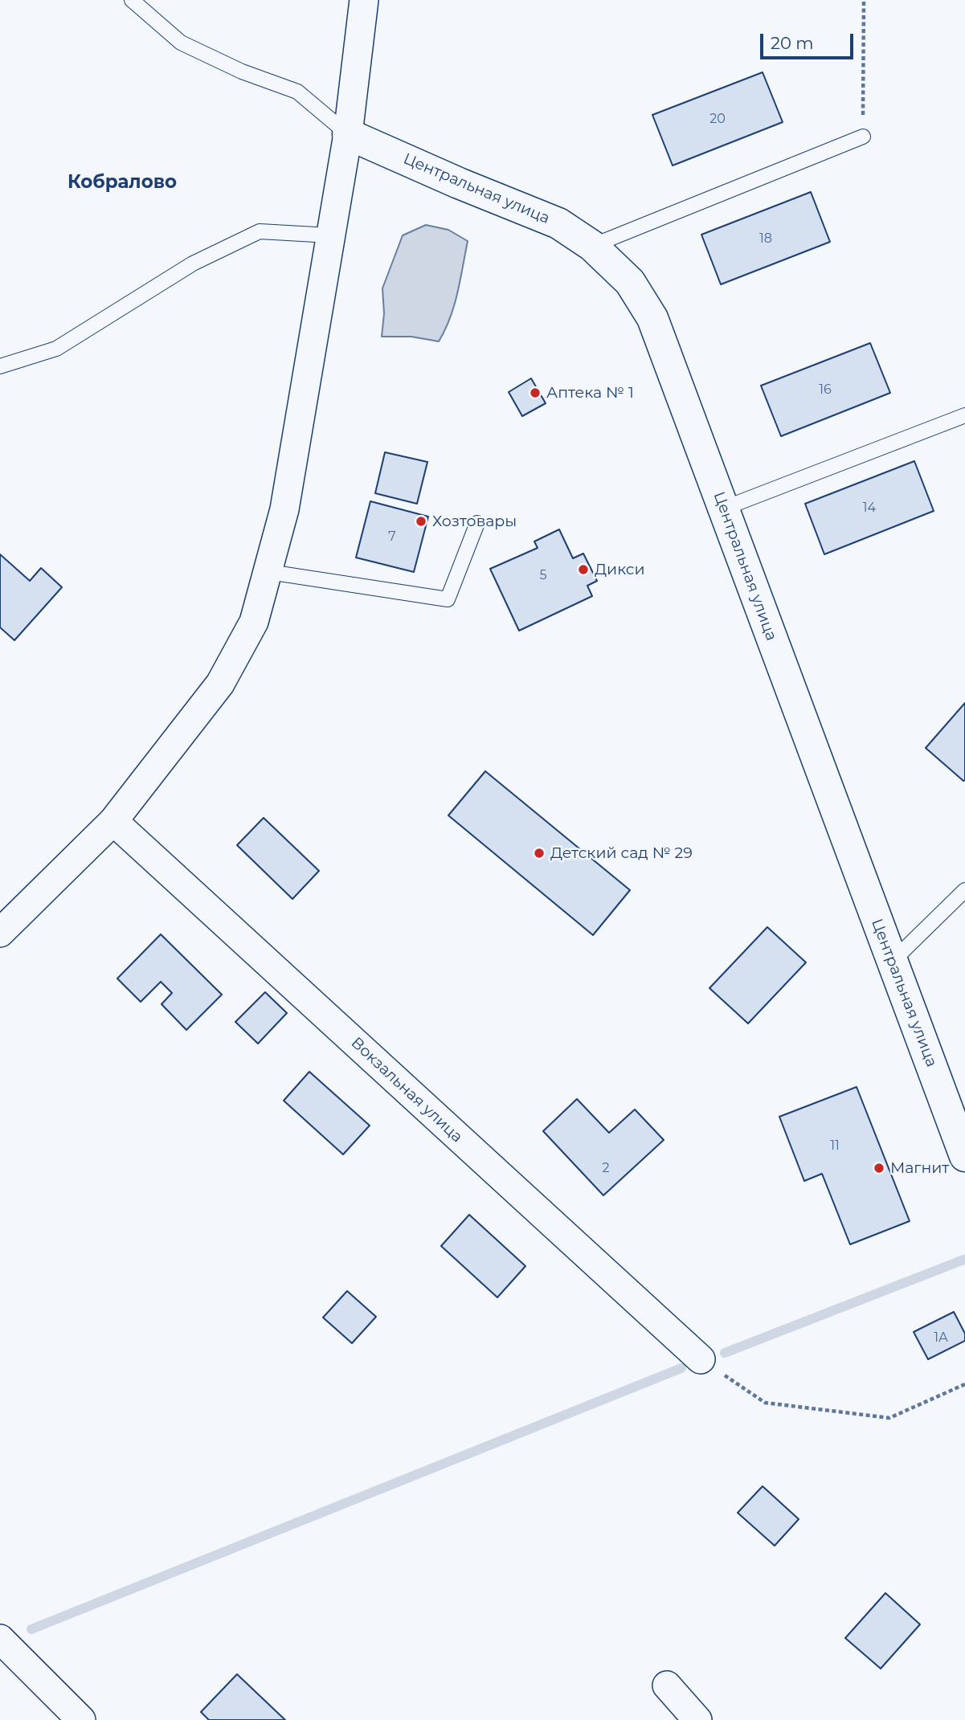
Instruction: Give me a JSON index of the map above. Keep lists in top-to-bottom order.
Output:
{
  "streets": {
    "street": ["Центральная улица", "Вокзальная улица"]
  },
  "districts": ["Кобралово"],
  "places": [
    "Аптека № 1",
    "Хозтовары",
    "Дикси",
    "Детский сад № 29",
    "Магнит"
  ],
  "house_numbers": [
    "20",
    "18",
    "16",
    "14",
    "7",
    "5",
    "11",
    "2",
    "1А"
  ],
  "scale_bar": "20 m"
}
